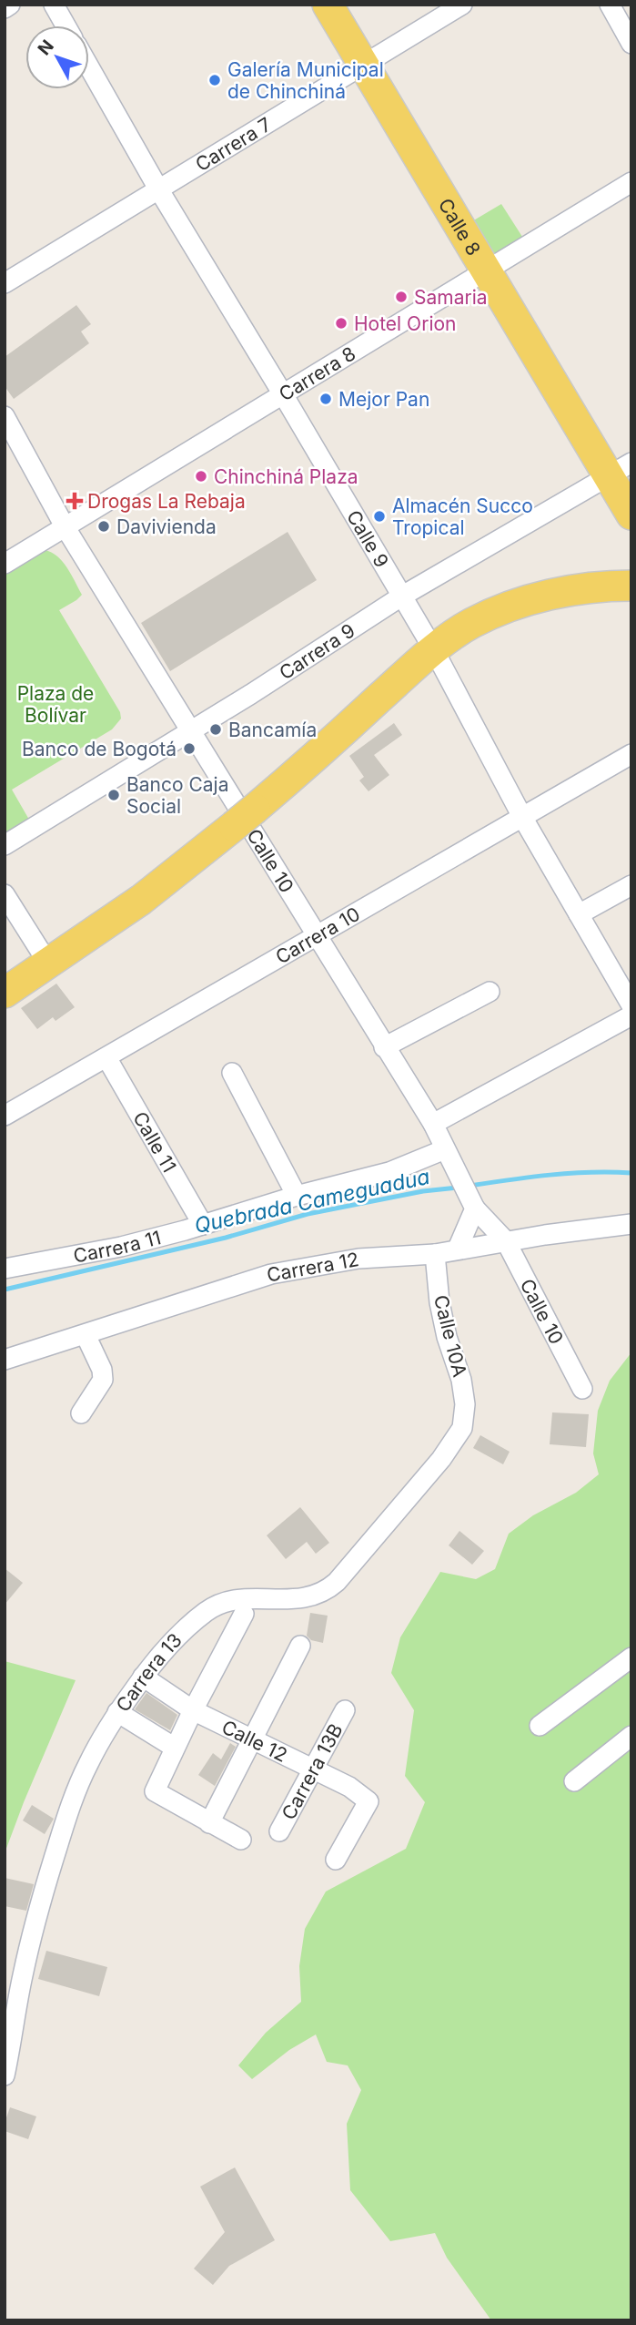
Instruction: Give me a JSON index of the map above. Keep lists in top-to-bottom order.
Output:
{
  "streets": {
    "main road": ["Calle 8"],
    "street": [
      "Carrera 7",
      "Carrera 8",
      "Calle 9",
      "Carrera 9",
      "Calle 10",
      "Carrera 10",
      "Calle 11",
      "Carrera 11",
      "Carrera 12",
      "Calle 10A",
      "Carrera 13",
      "Calle 12",
      "Carrera 13B"
    ]
  },
  "crossings": [
    ["Carrera 7", "Calle 8"],
    ["Carrera 7", "Calle 9"],
    ["Calle 8", "Carrera 8"],
    ["Calle 8", "Carrera 9"],
    ["Carrera 8", "Calle 9"],
    ["Carrera 8", "Calle 10"],
    ["Calle 9", "Carrera 9"],
    ["Calle 9", "Carrera 10"],
    ["Carrera 9", "Calle 10"],
    ["Calle 10", "Carrera 10"],
    ["Calle 10", "Carrera 11"],
    ["Calle 10", "Carrera 12"],
    ["Carrera 10", "Calle 11"],
    ["Calle 11", "Carrera 11"],
    ["Carrera 12", "Calle 10A"],
    ["Calle 10A", "Carrera 13"],
    ["Carrera 13", "Calle 12"],
    ["Calle 12", "Carrera 13B"]
  ],
  "water": ["Quebrada Cameguadua"],
  "parks": ["Plaza de Bolívar"],
  "places": {
    "other": [
      "Galería Municipal de Chinchiná",
      "Samaria",
      "Hotel Orion",
      "Mejor Pan",
      "Chinchiná Plaza",
      "Almacén Succo Tropical",
      "Davivienda",
      "Bancamía",
      "Banco de Bogotá",
      "Banco Caja Social"
    ],
    "health": ["Drogas La Rebaja"]
  },
  "north": "top left"
}
